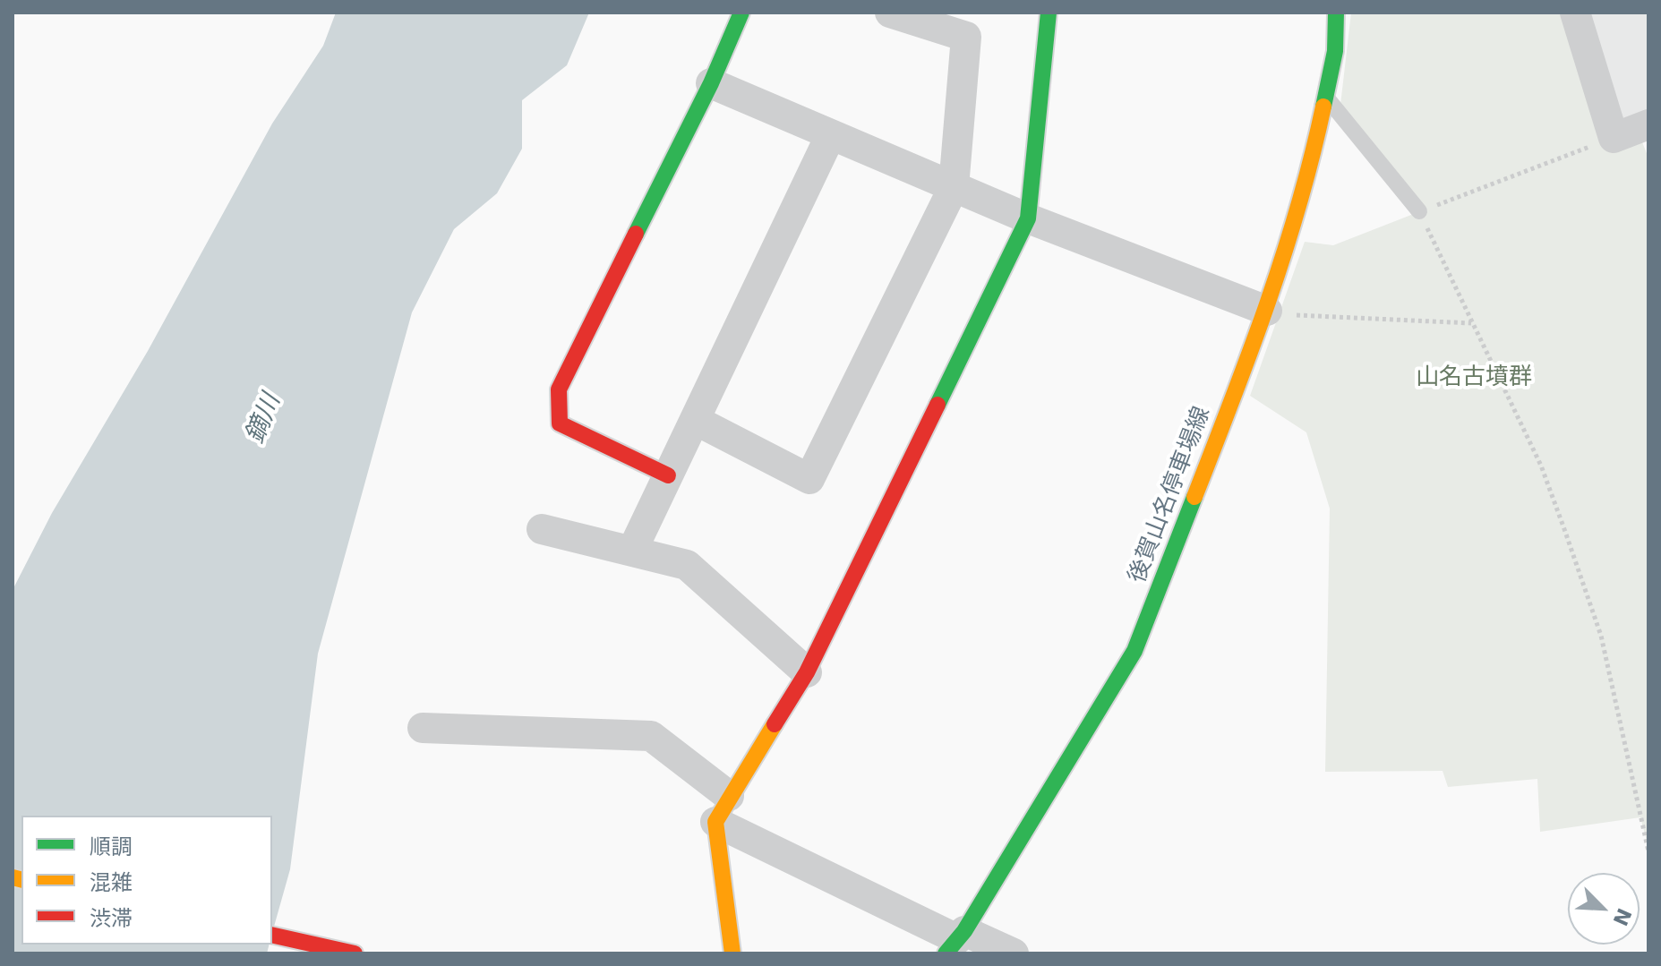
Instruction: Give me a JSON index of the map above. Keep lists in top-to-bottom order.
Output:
{
  "streets": {
    "street": ["後賀山名停車場線"]
  },
  "water": ["鏑川"],
  "parks": ["山名古墳群"],
  "legend": ["順調", "混雑", "渋滞"],
  "north": "bottom right"
}
